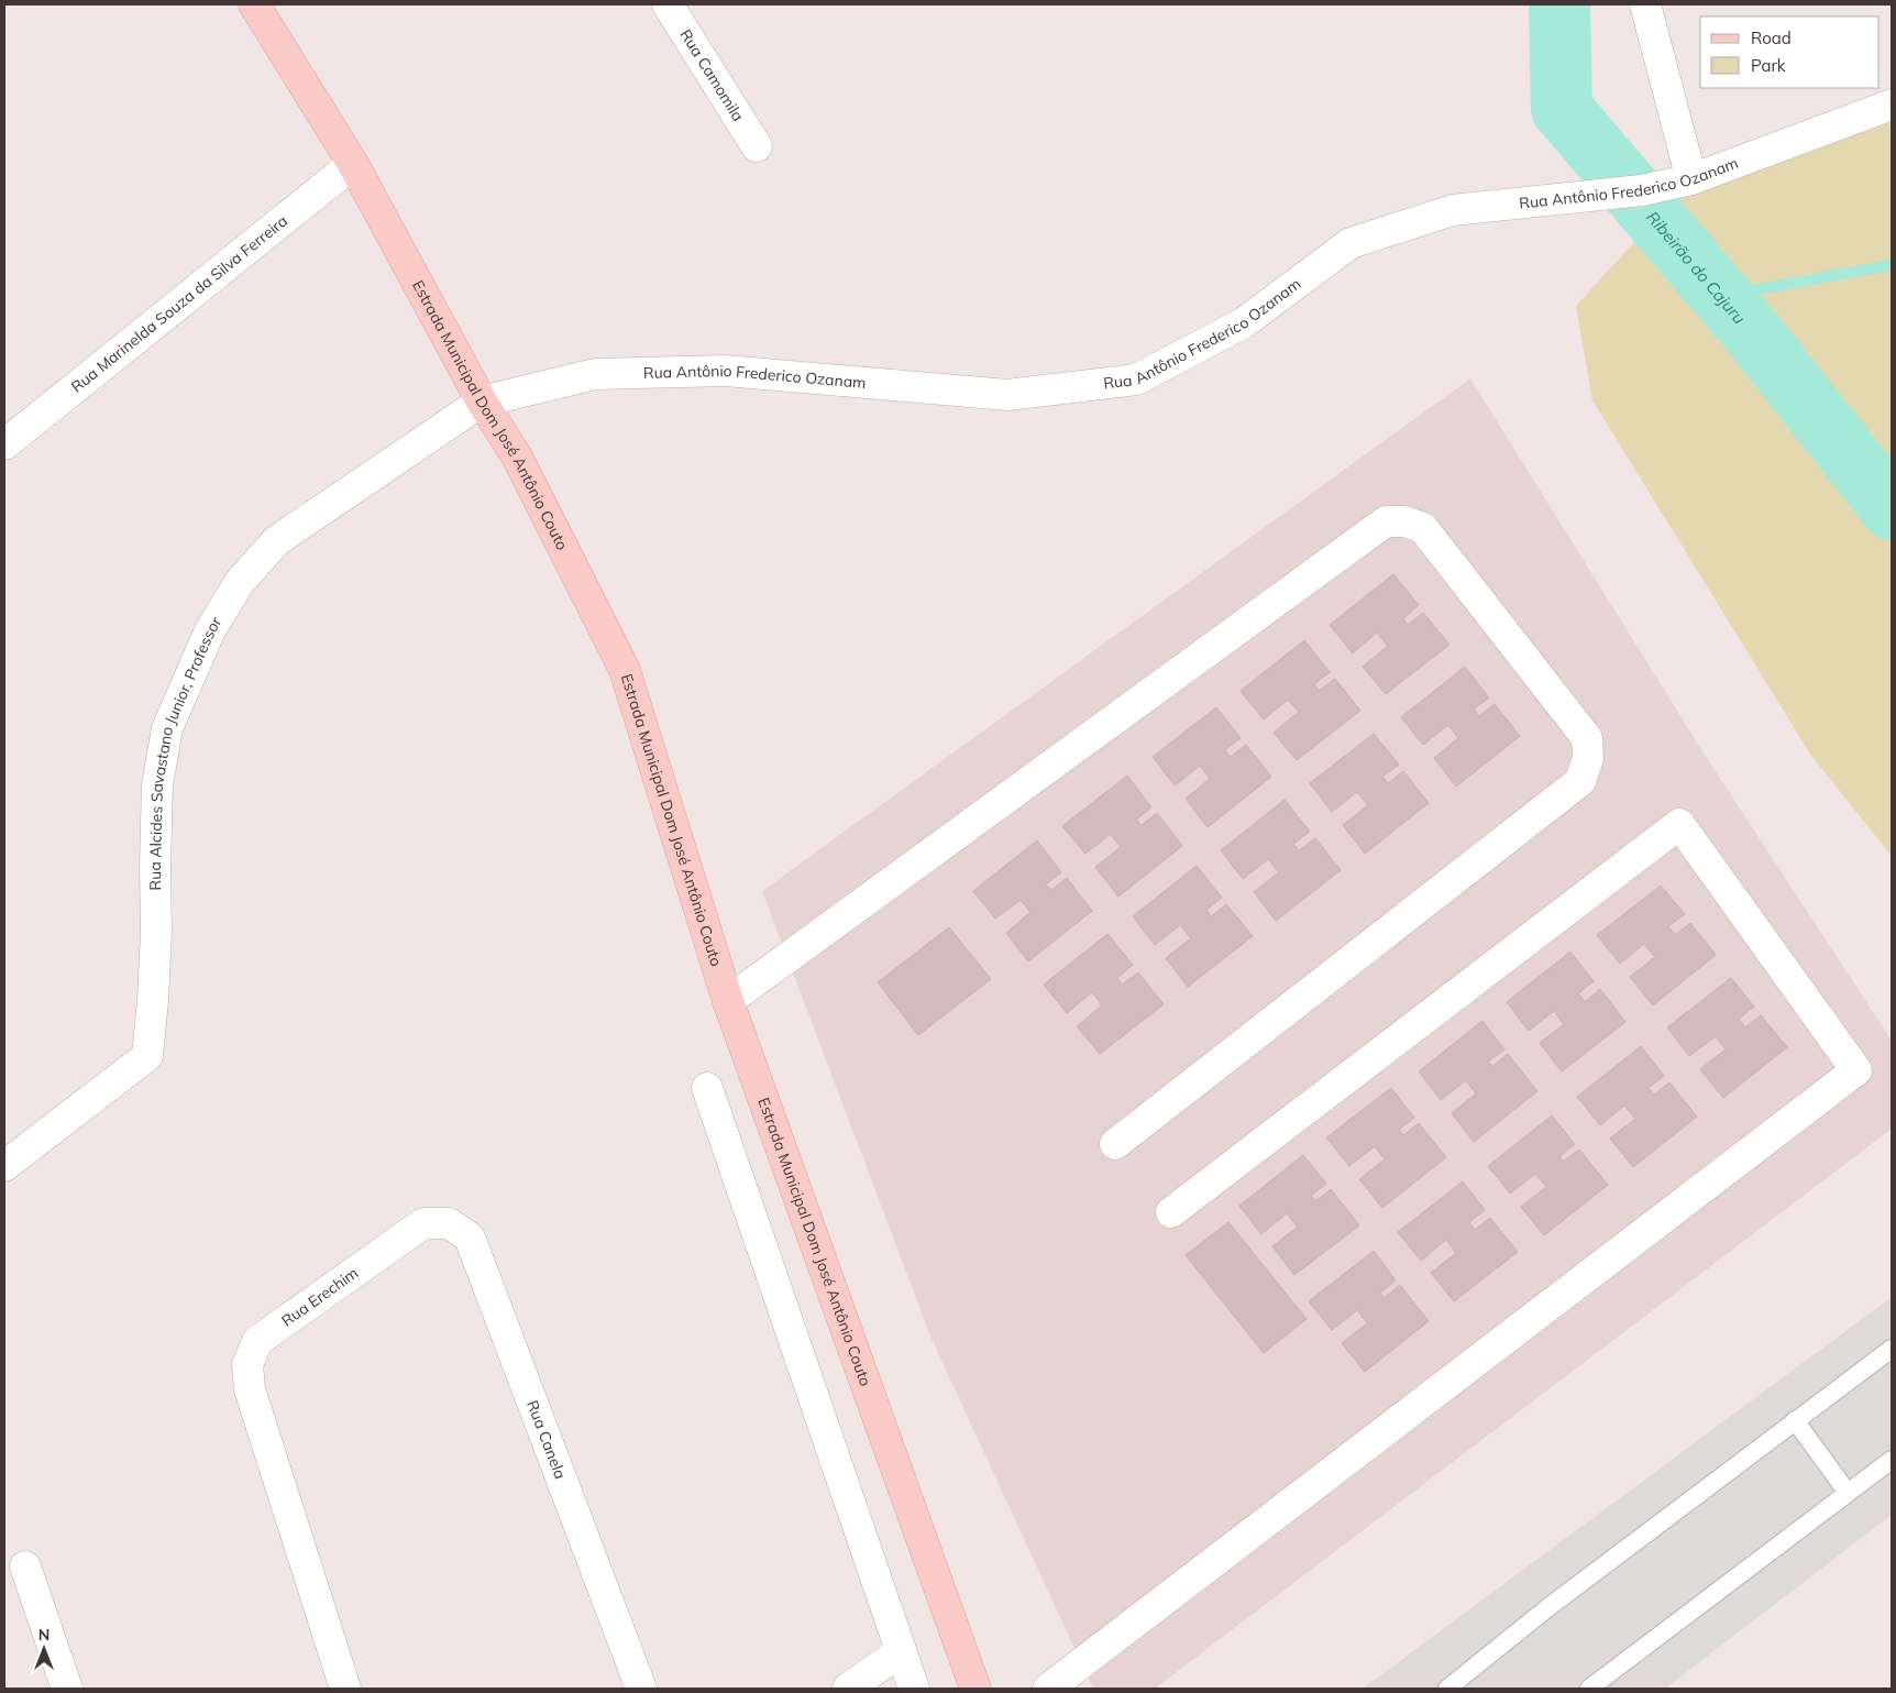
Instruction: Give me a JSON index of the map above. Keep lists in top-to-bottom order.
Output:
{
  "streets": {
    "main road": ["Estrada Municipal Dom José Antônio Couto"],
    "street": [
      "Rua Camomila",
      "Rua Antônio Frederico Ozanam",
      "Rua Marinelda Souza da Silva Ferreira",
      "Rua Alcides Savastano Junior, Professor",
      "Rua Erechim",
      "Rua Canela"
    ]
  },
  "crossings": [
    ["Rua Antônio Frederico Ozanam", "Estrada Municipal Dom José Antônio Couto"],
    ["Rua Antônio Frederico Ozanam", "Rua Alcides Savastano Junior, Professor"],
    ["Rua Marinelda Souza da Silva Ferreira", "Estrada Municipal Dom José Antônio Couto"],
    ["Estrada Municipal Dom José Antônio Couto", "Rua Alcides Savastano Junior, Professor"],
    ["Rua Erechim", "Rua Canela"]
  ],
  "water": ["Ribeirão do Cajuru"],
  "legend": ["Road", "Park"],
  "north": "top"
}
